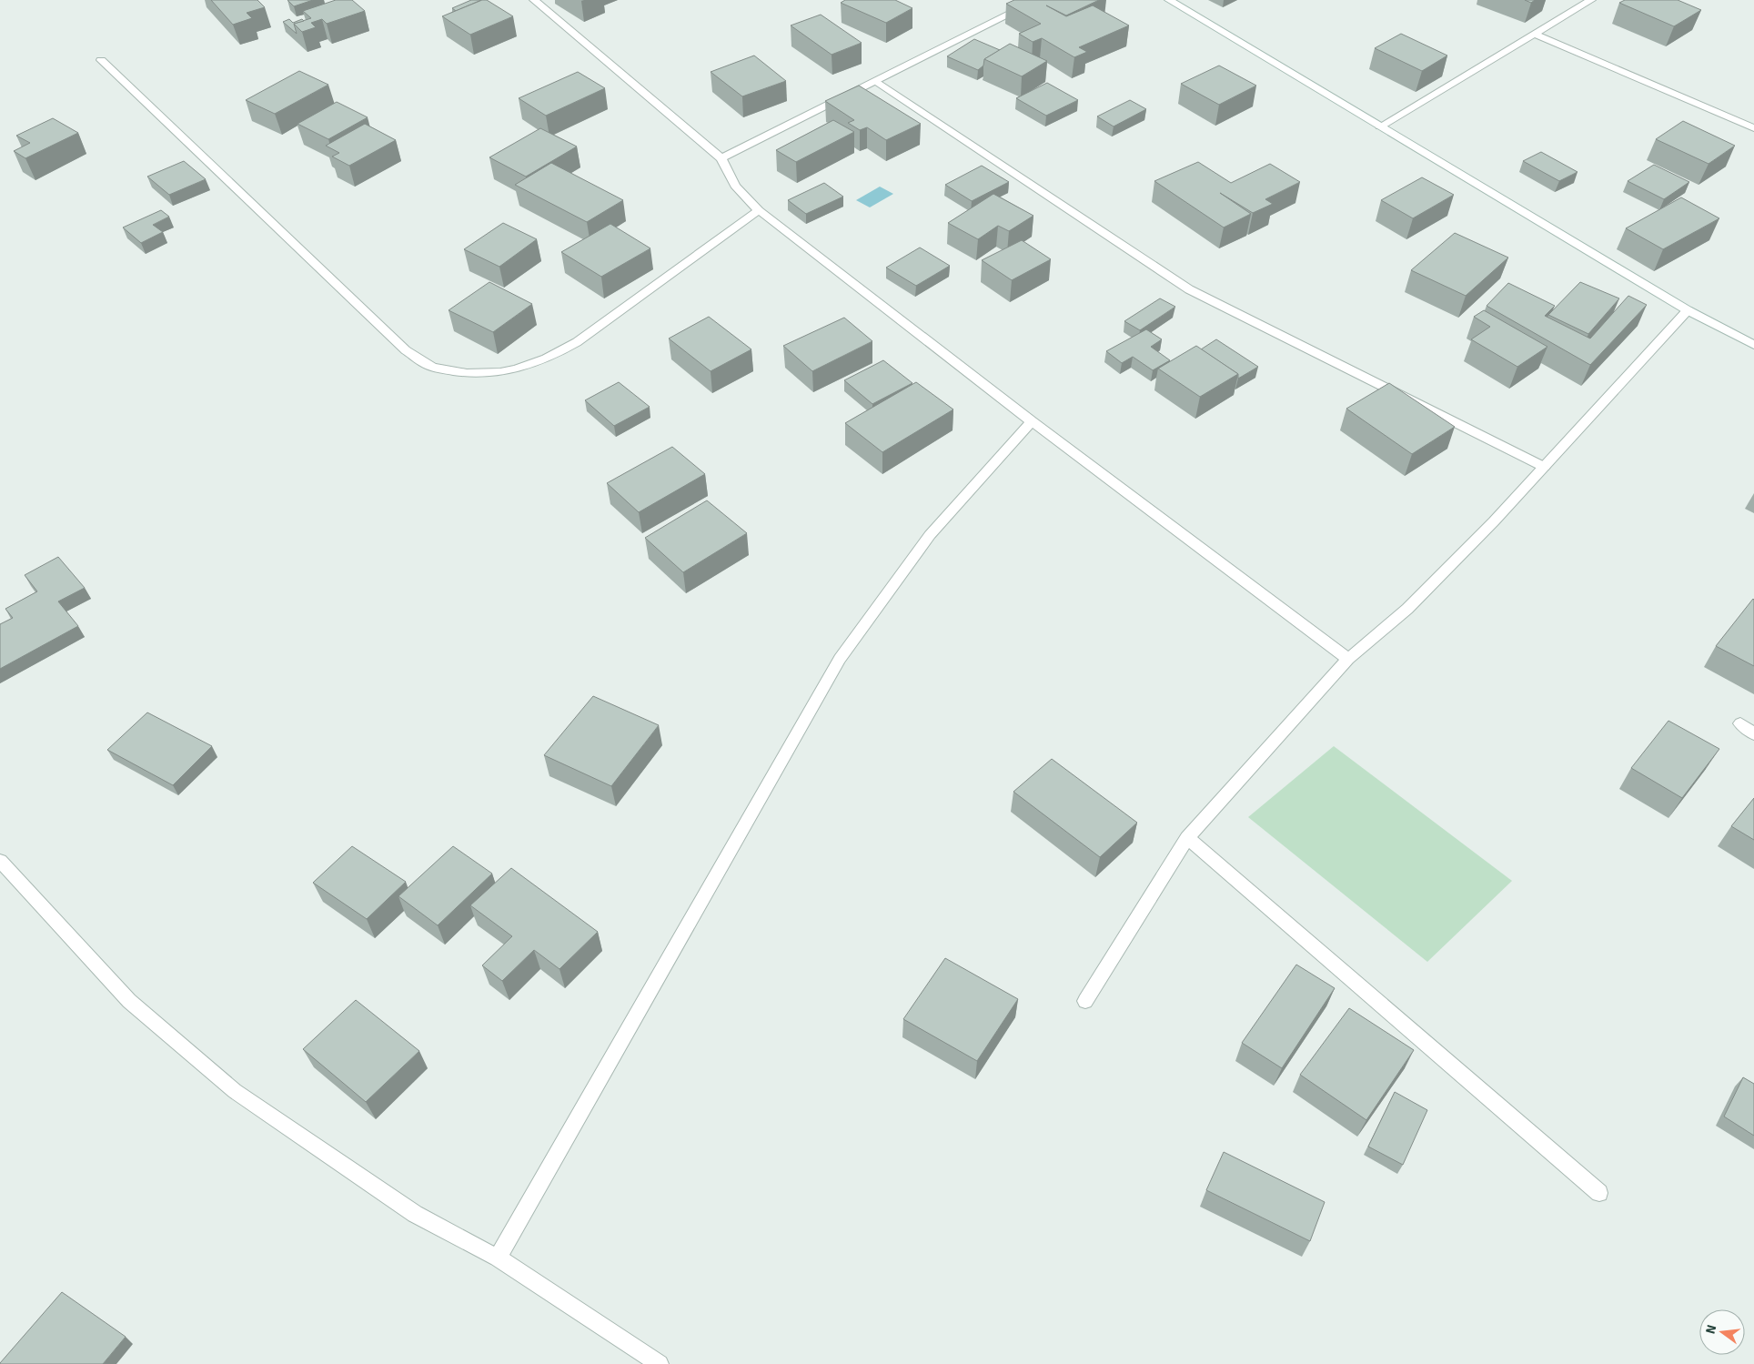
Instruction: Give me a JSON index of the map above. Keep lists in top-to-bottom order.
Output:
{
  "north": "left"
}
